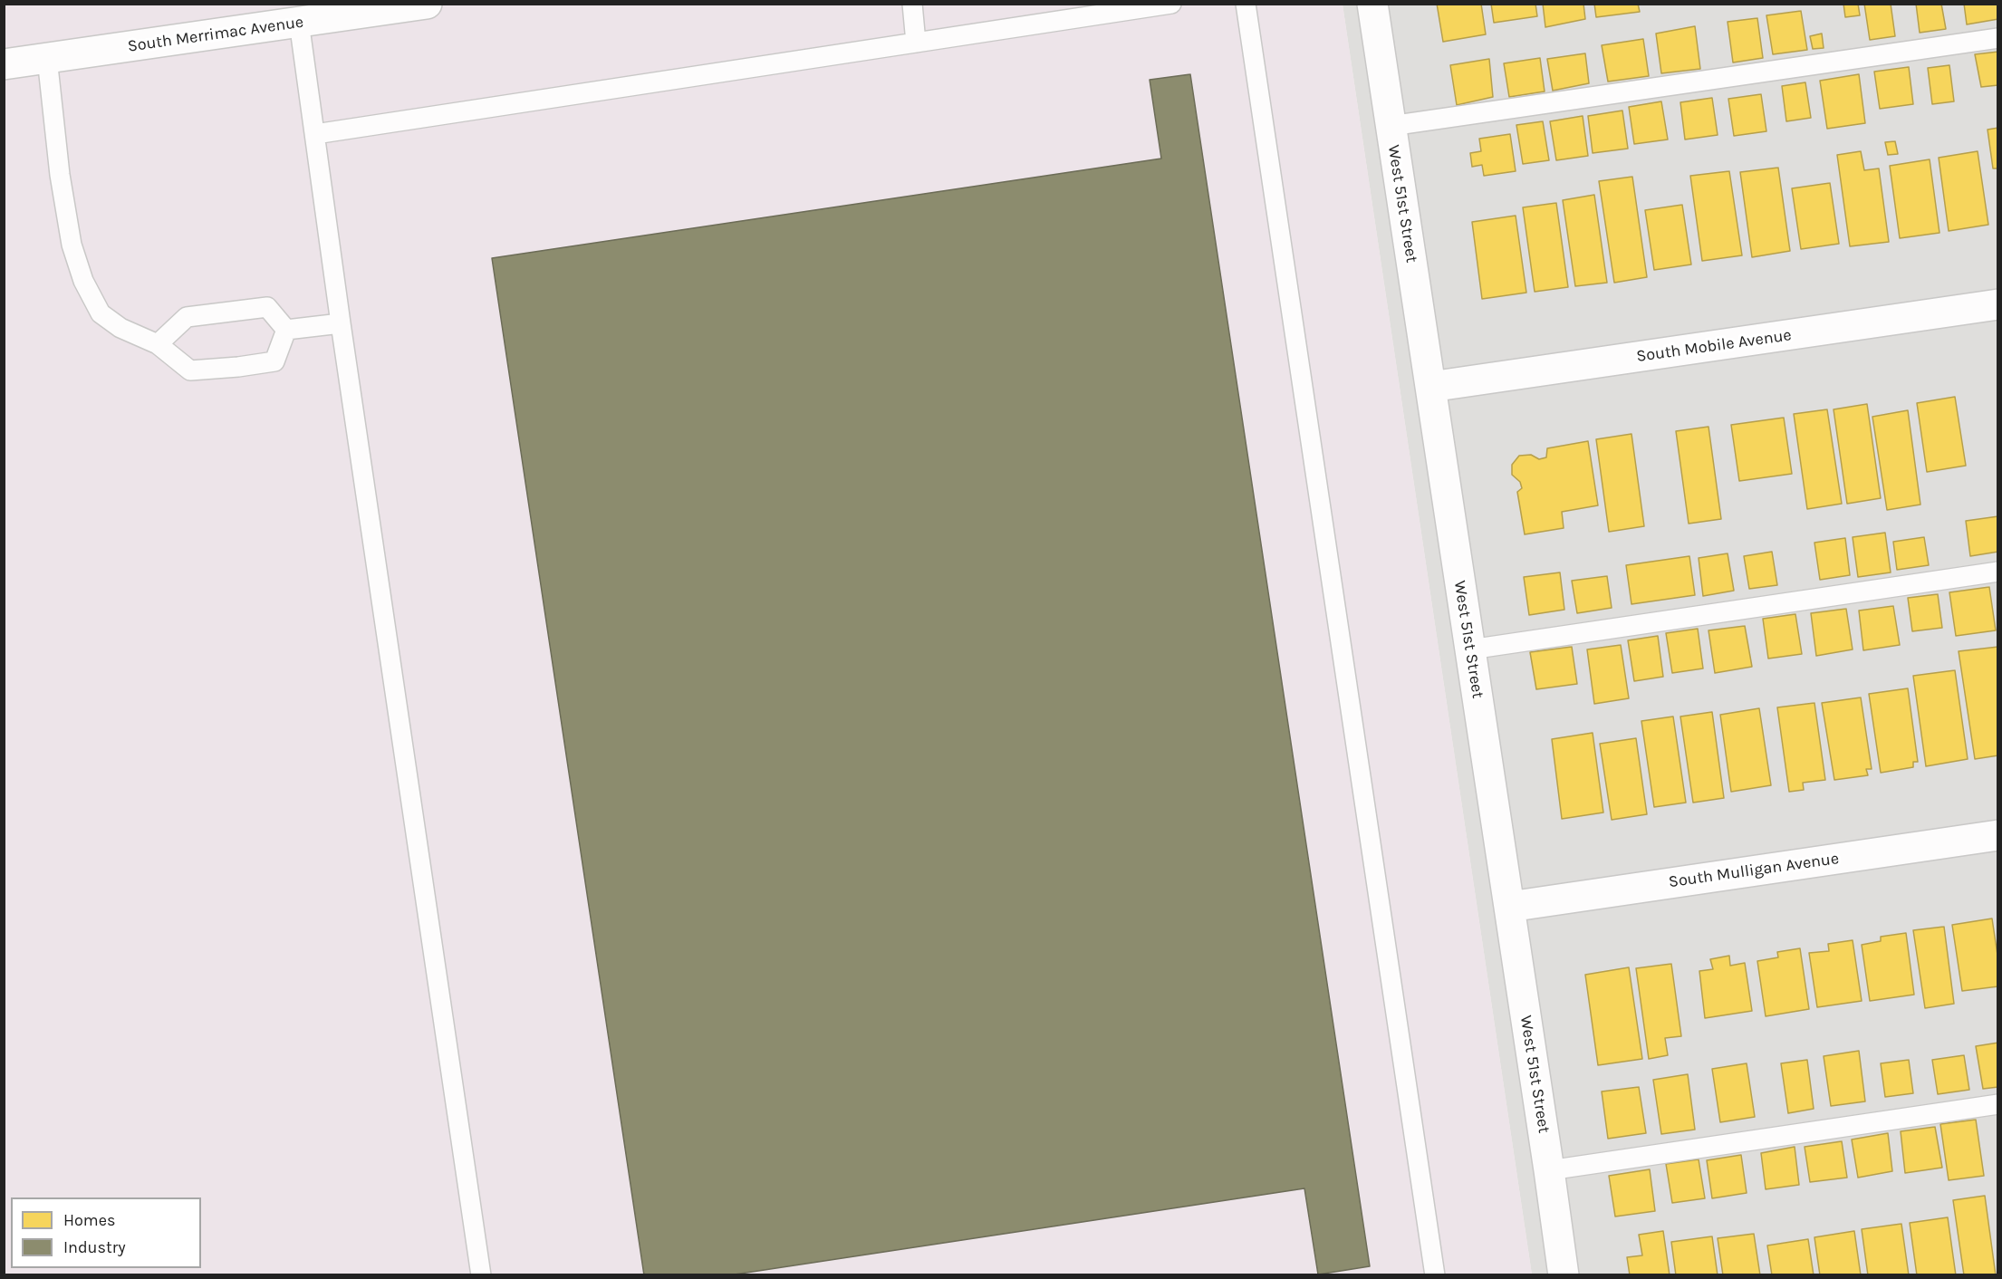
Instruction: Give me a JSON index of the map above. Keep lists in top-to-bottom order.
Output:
{
  "streets": {
    "street": [
      "South Merrimac Avenue",
      "West 51st Street",
      "South Mobile Avenue",
      "South Mulligan Avenue"
    ]
  },
  "crossings": [
    ["West 51st Street", "South Mobile Avenue"],
    ["West 51st Street", "South Mulligan Avenue"]
  ],
  "legend": ["Homes", "Industry"]
}
